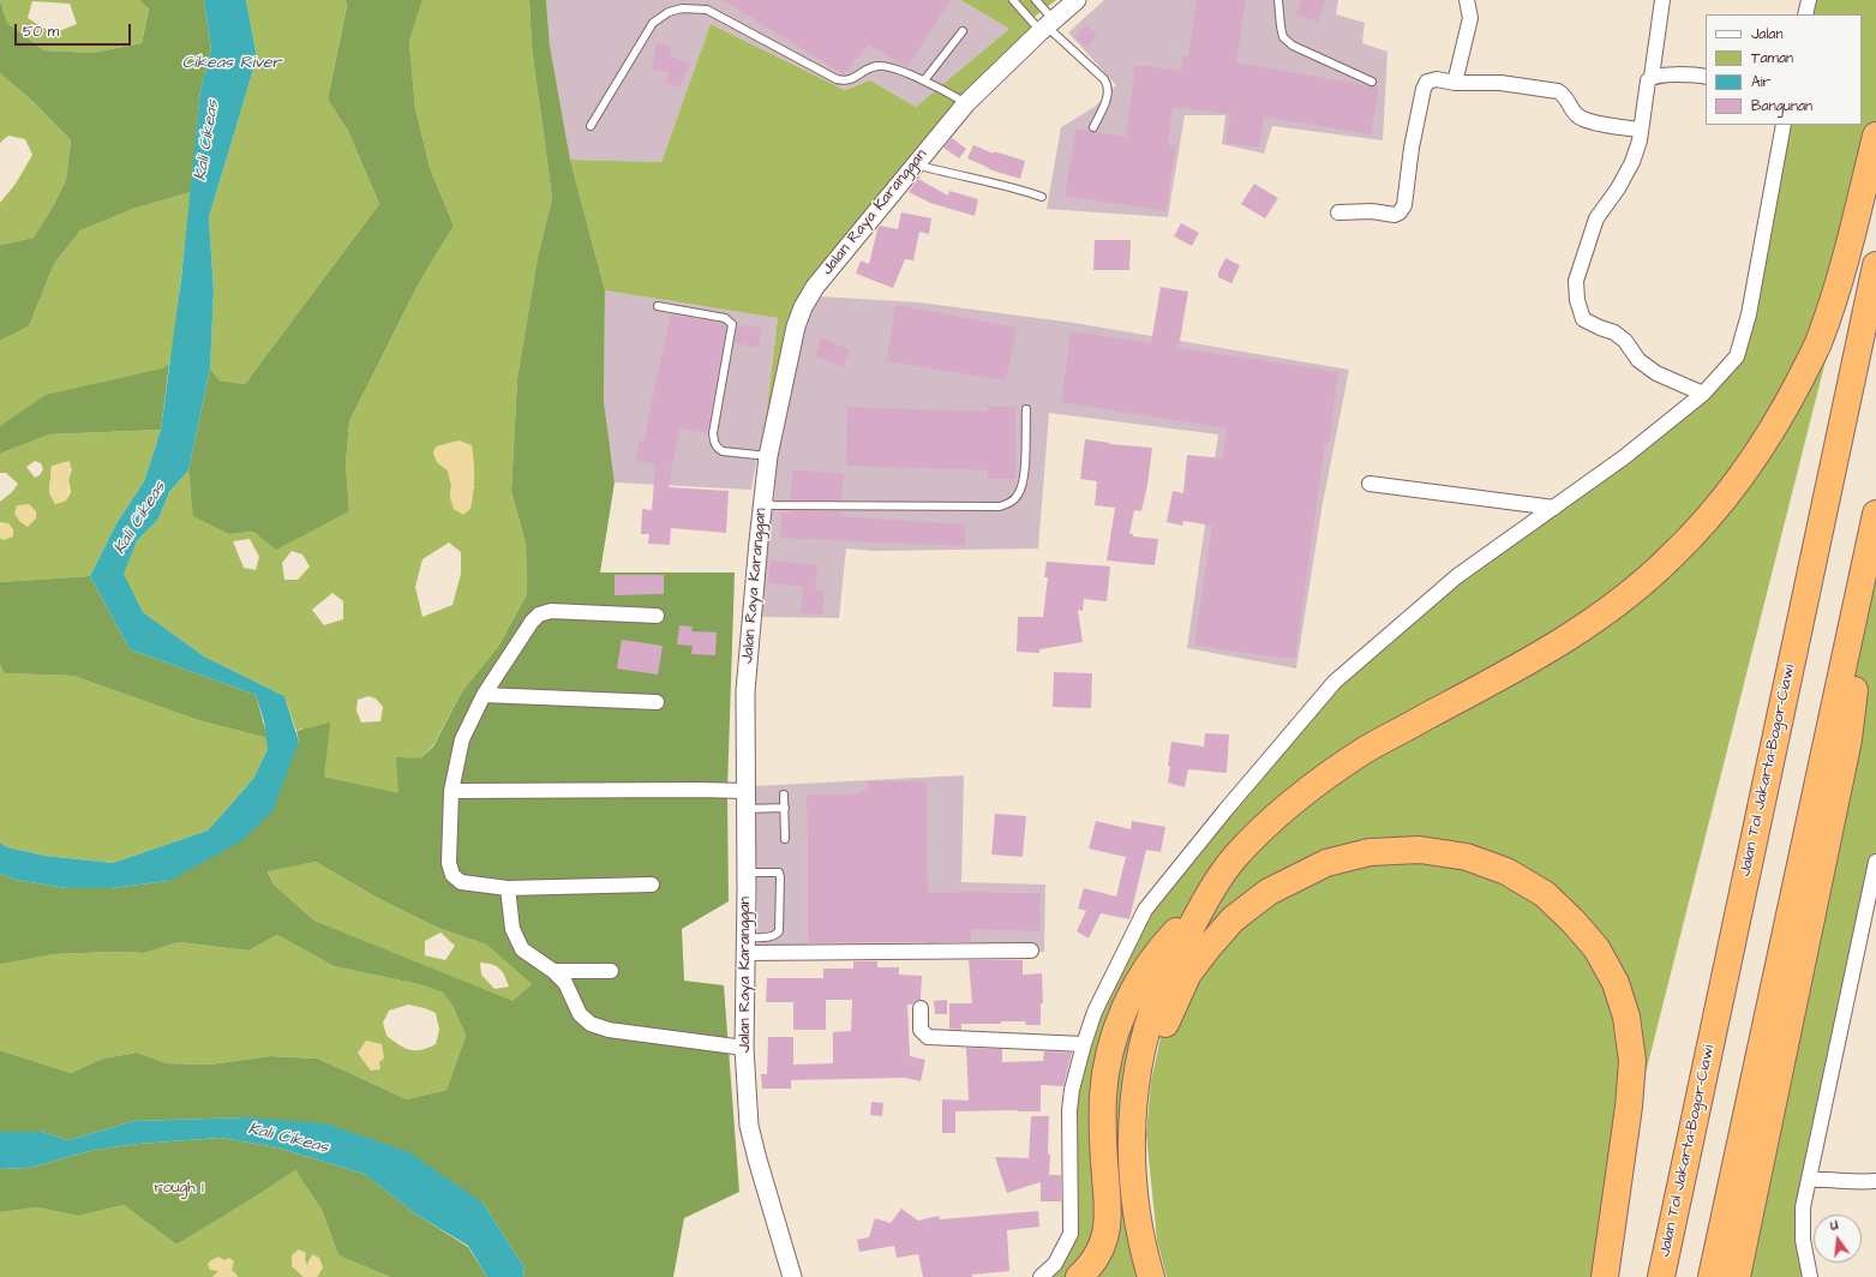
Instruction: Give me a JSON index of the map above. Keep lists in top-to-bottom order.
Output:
{
  "streets": {
    "highway": ["Jalan Tol Jakarta–Bogor–Ciawi"],
    "street": ["Jalan Raya Karanggan"]
  },
  "water": ["Cikeas River", "Kali Cikeas"],
  "parks": ["rough 1"],
  "legend": [
    "Jalan",
    "Taman",
    "Air",
    "Bangunan"
  ],
  "scale_bar": "50 m",
  "north": "top"
}
